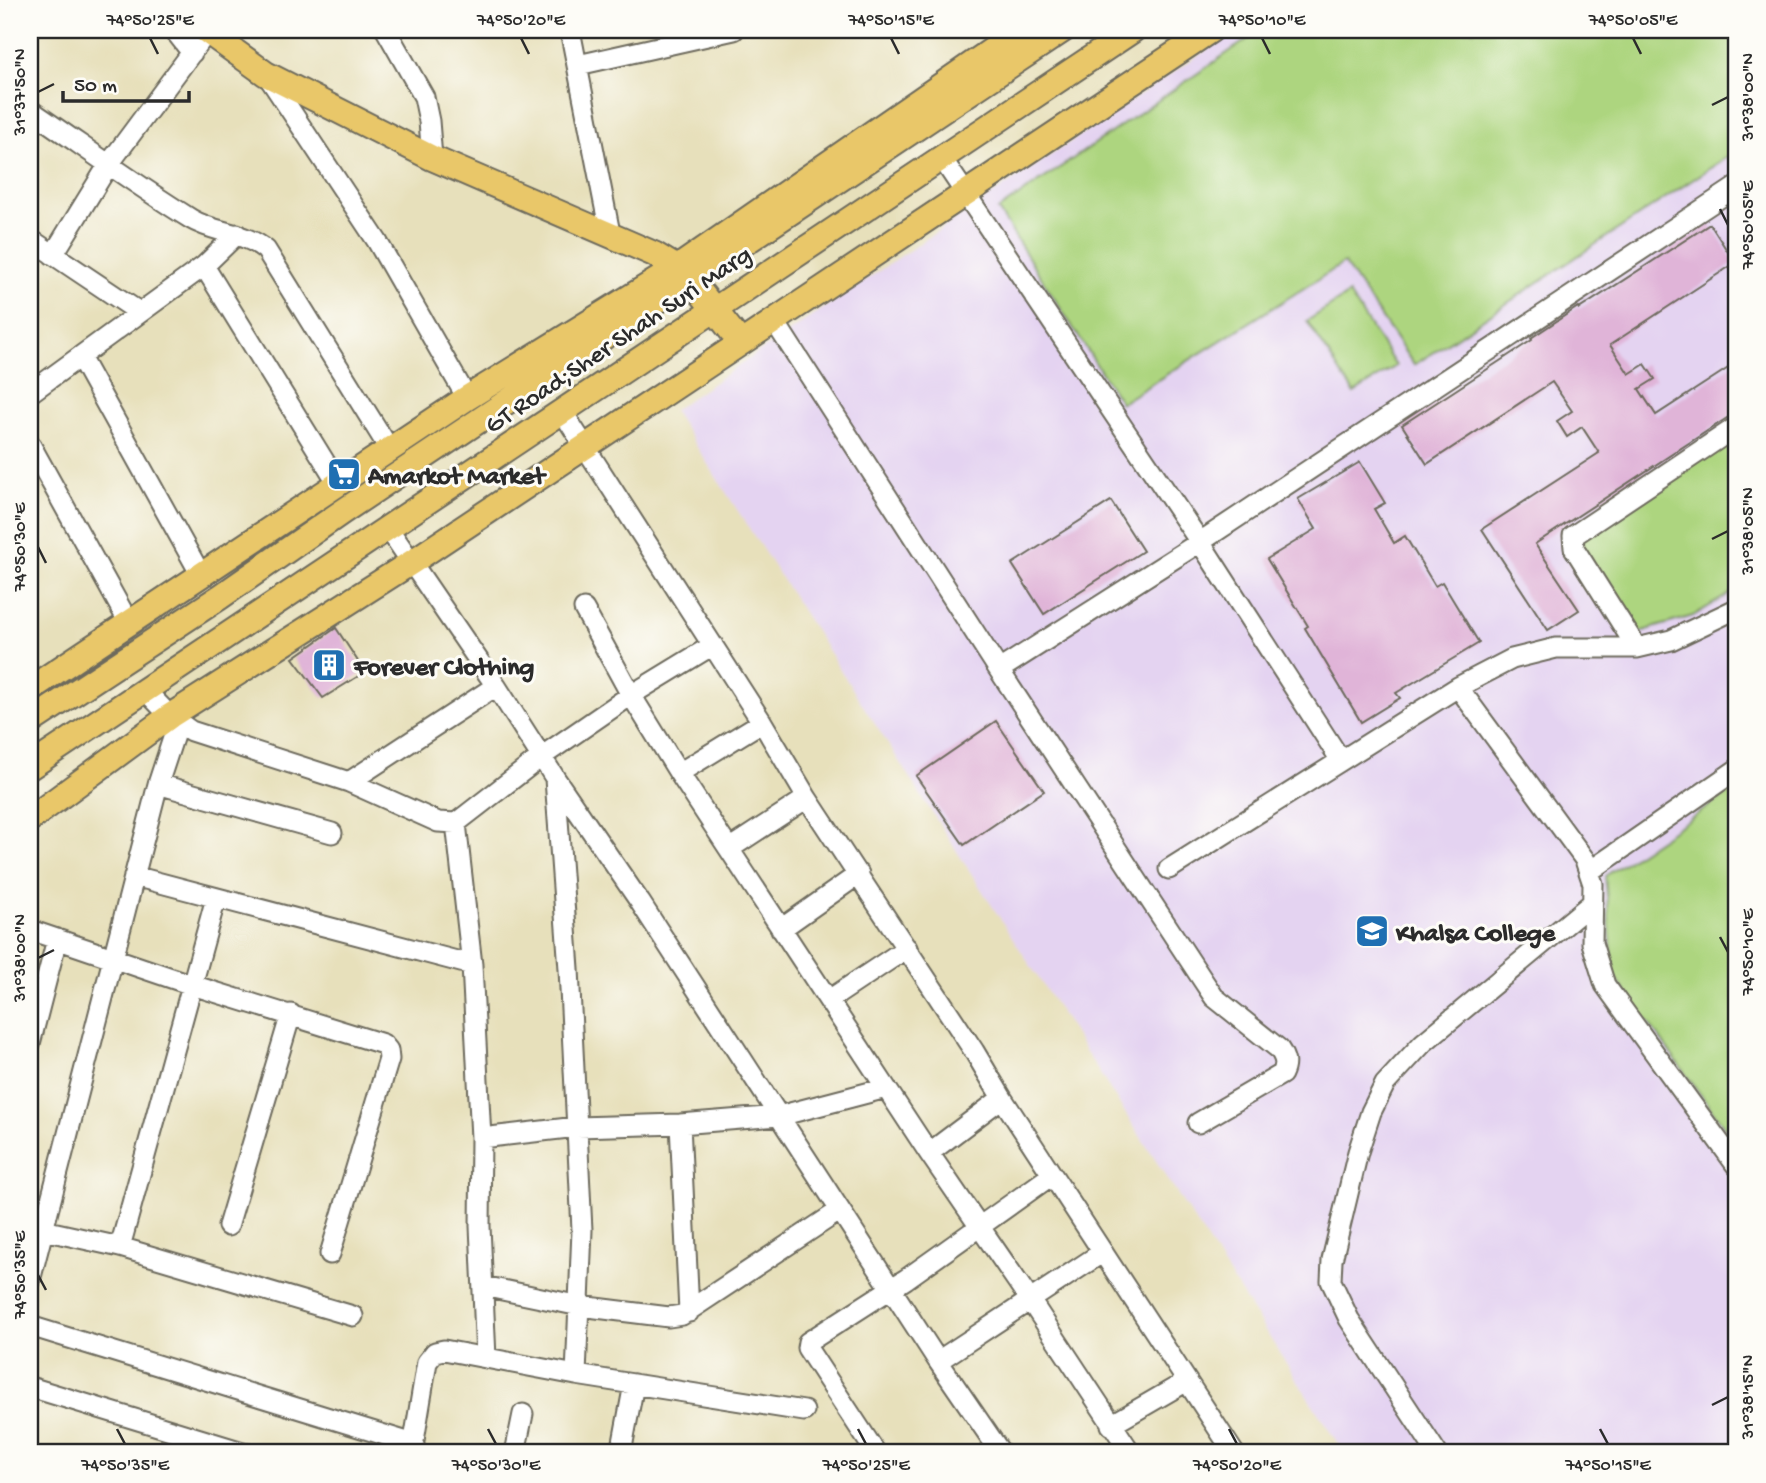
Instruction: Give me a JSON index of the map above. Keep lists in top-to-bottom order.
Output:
{
  "streets": {
    "main road": ["GT Road;Sher Shah Suri Marg"]
  },
  "places": {
    "supermarket": ["Amarkot Market"],
    "building": ["Forever Clothing"],
    "school or university": ["Khalsa College"]
  },
  "scale_bar": "50 m",
  "coordinates": [
    "74°50'25\"E",
    "74°50'20\"E",
    "74°50'15\"E",
    "74°50'10\"E",
    "74°50'05\"E",
    "31°37'50\"N",
    "31°38'00\"N",
    "31°38'05\"N",
    "74°50'30\"E",
    "74°50'35\"E",
    "31°38'15\"N"
  ]
}
